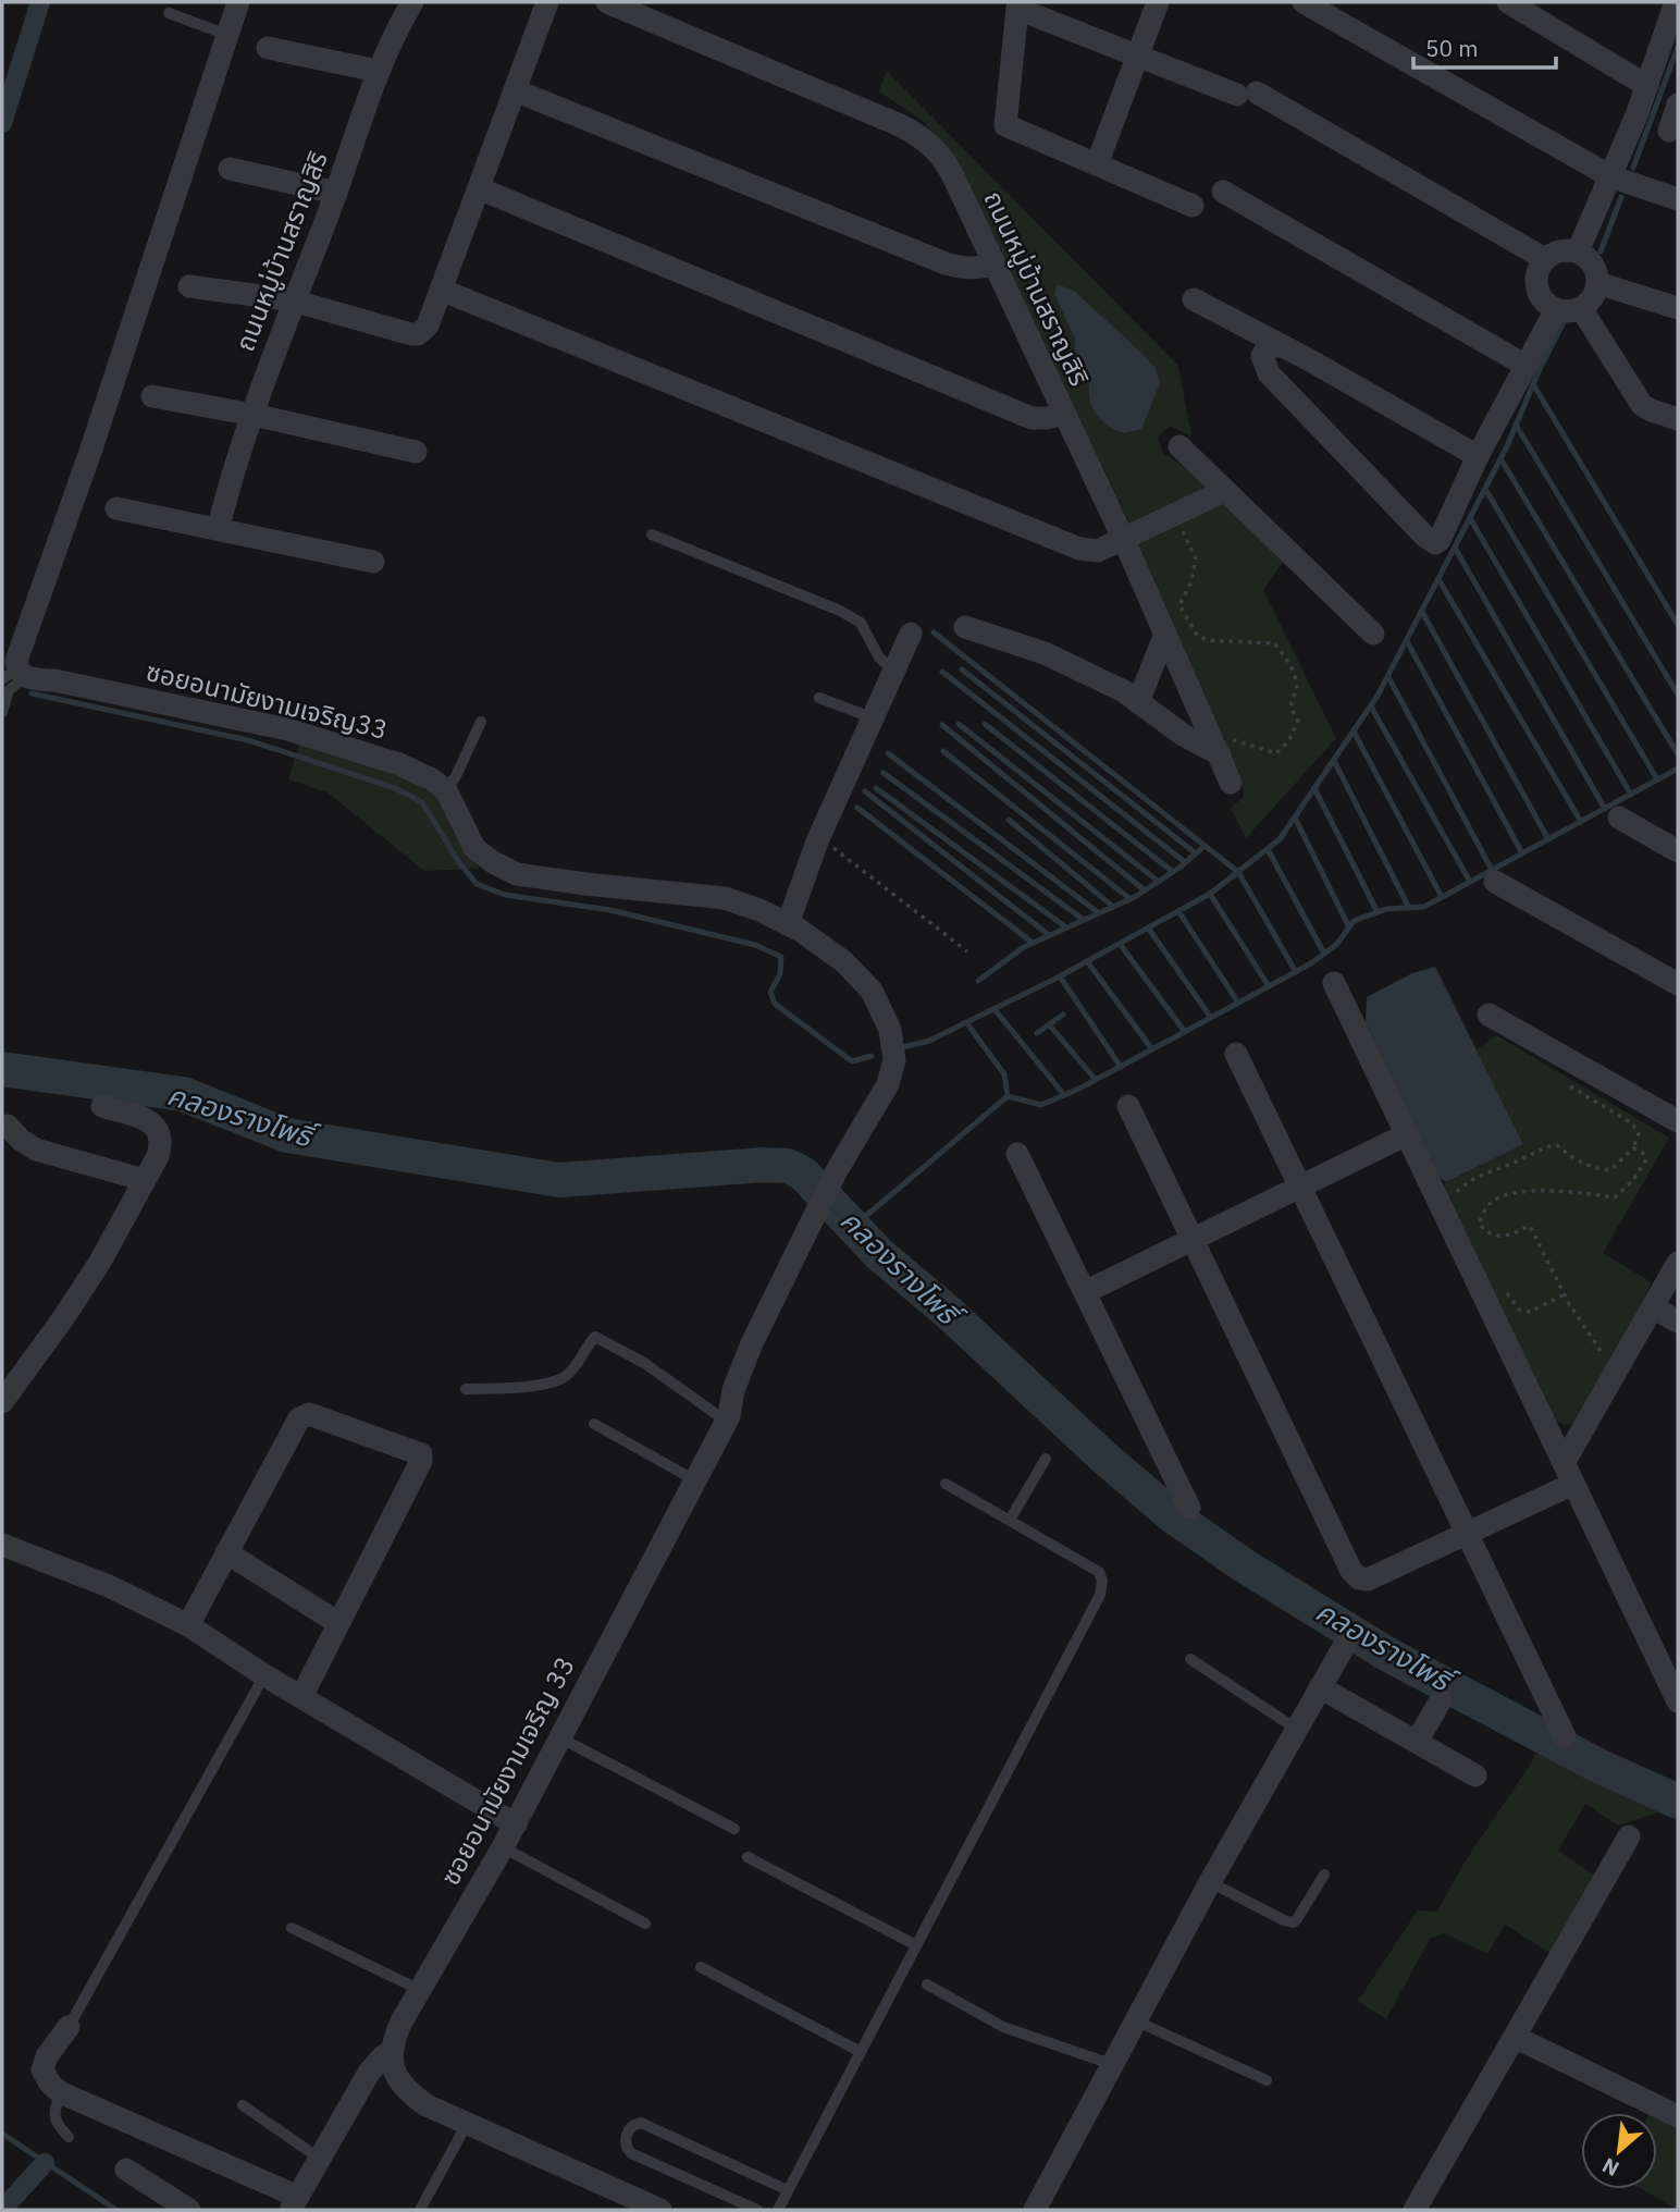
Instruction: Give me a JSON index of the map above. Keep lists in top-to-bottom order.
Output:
{
  "streets": {
    "street": ["ถนนหมู่บ้านสราญสิริ", "ซอยอนามัยงามเจริญ33", "ซอยอนามัยงามเจริญ 33"]
  },
  "crossings": [
    ["ซอยอนามัยงามเจริญ33", "ซอยอนามัยงามเจริญ 33"]
  ],
  "water": ["คลองรางโพธิ์"],
  "scale_bar": "50 m",
  "north": "bottom left"
}
